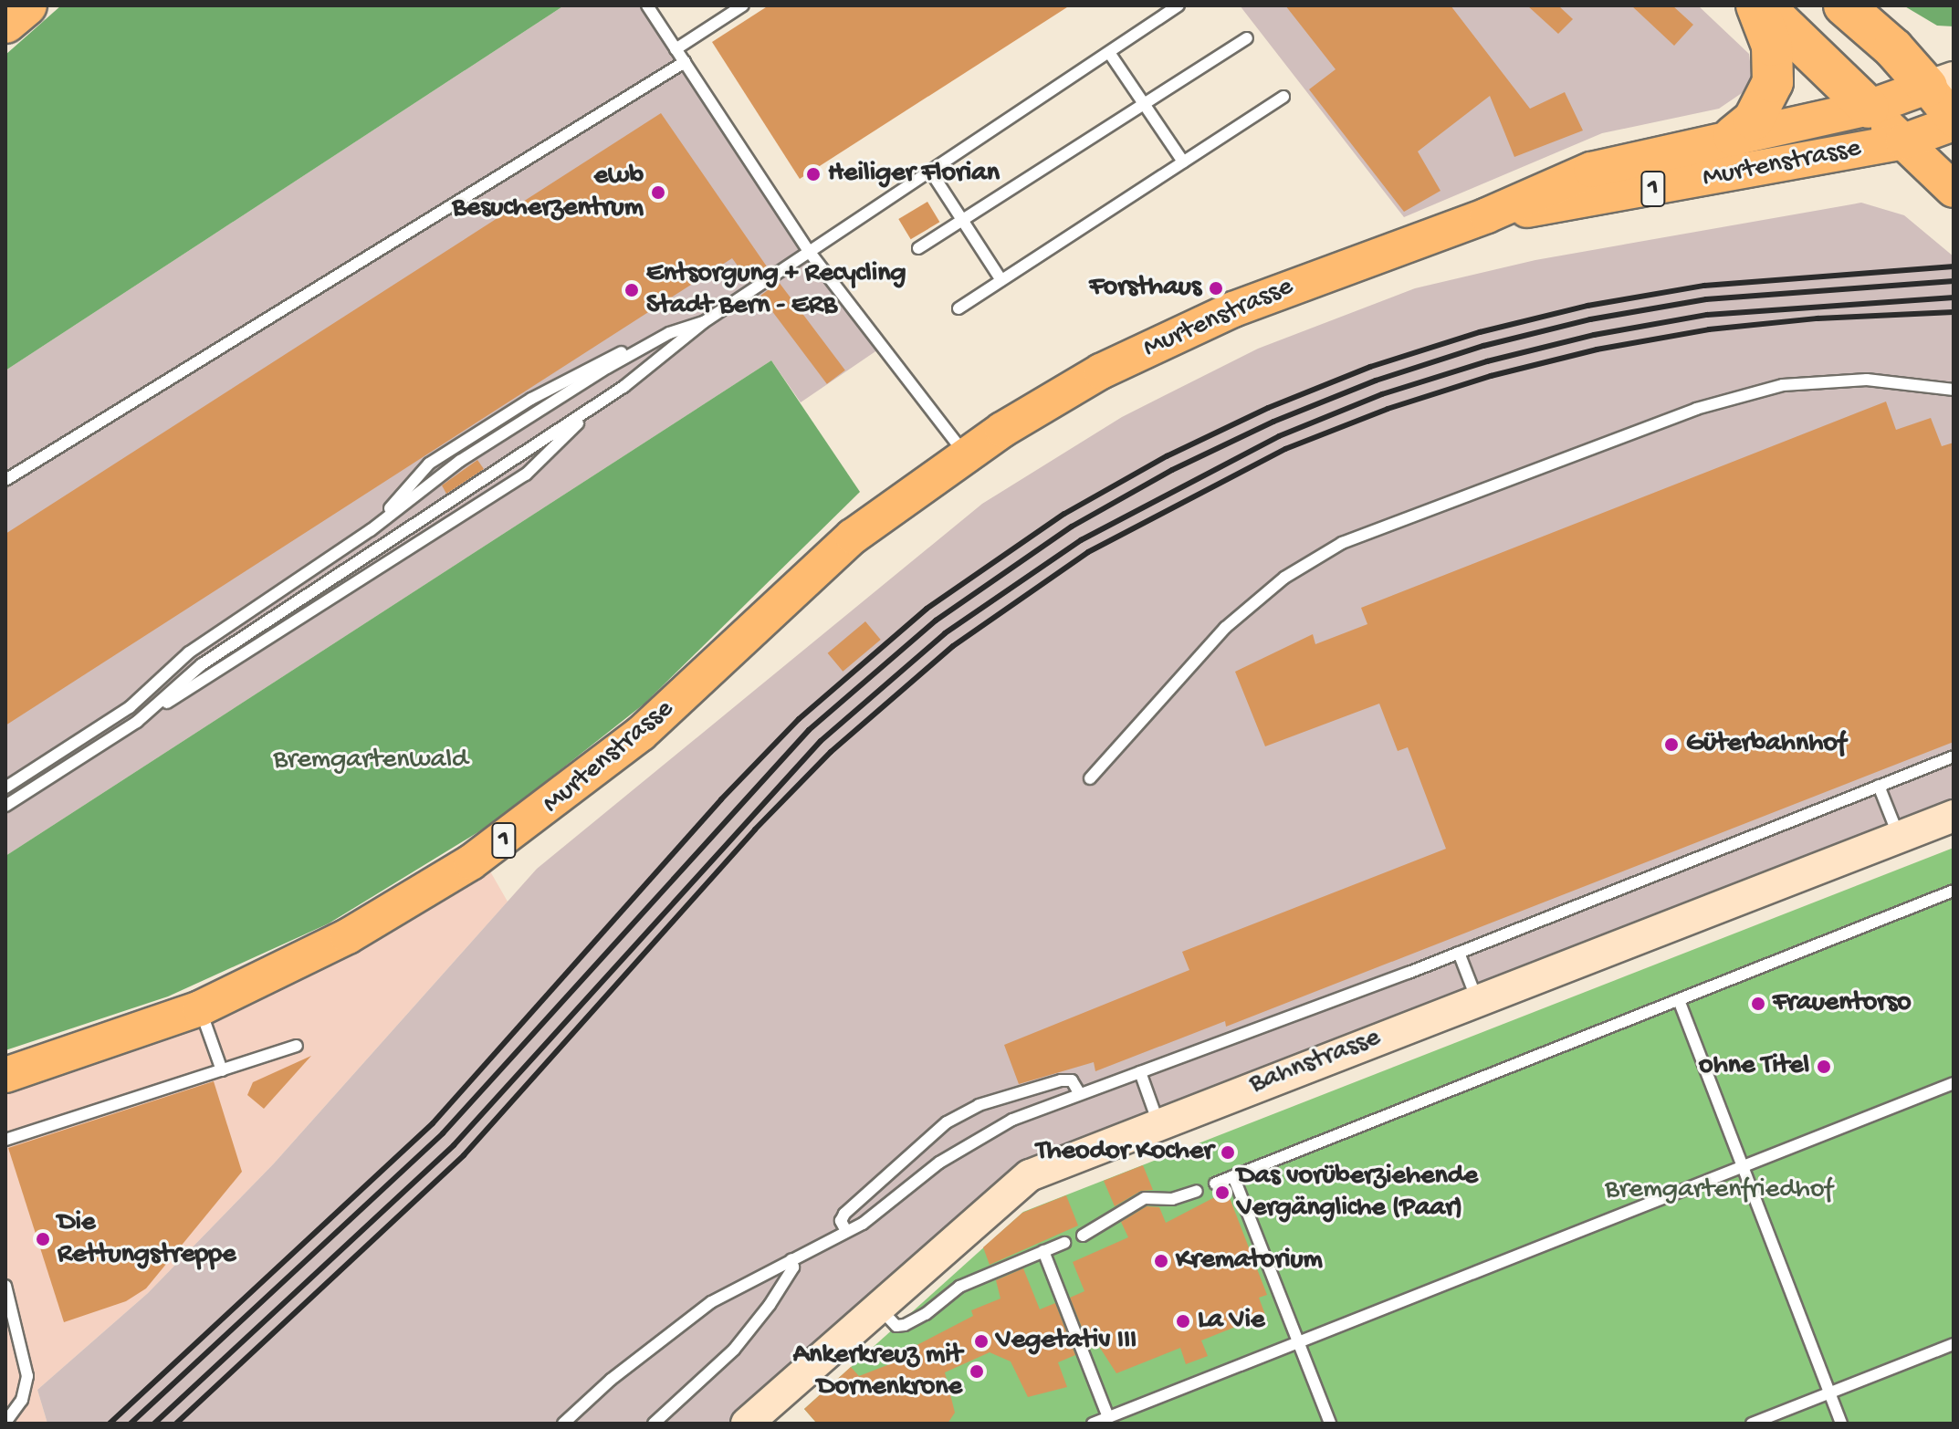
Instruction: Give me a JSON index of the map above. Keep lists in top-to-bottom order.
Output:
{
  "streets": {
    "main road": ["Murtenstrasse", "1"],
    "street": ["Bahnstrasse"]
  },
  "parks": ["Bremgartenwald", "Bremgartenfriedhof"],
  "places": [
    "Heiliger Florian",
    "ewb Besucherzentrum",
    "Forsthaus",
    "Entsorgung + Recycling Stadt Bern - ERB",
    "Güterbahnhof",
    "Frauentorso",
    "ohne Titel",
    "Theodor Kocher",
    "Das vorüberziehende Vergängliche (Paar)",
    "Die Rettungstreppe",
    "Krematorium",
    "La Vie",
    "Vegetativ III",
    "Ankerkreuz mit Dornenkrone"
  ]
}
